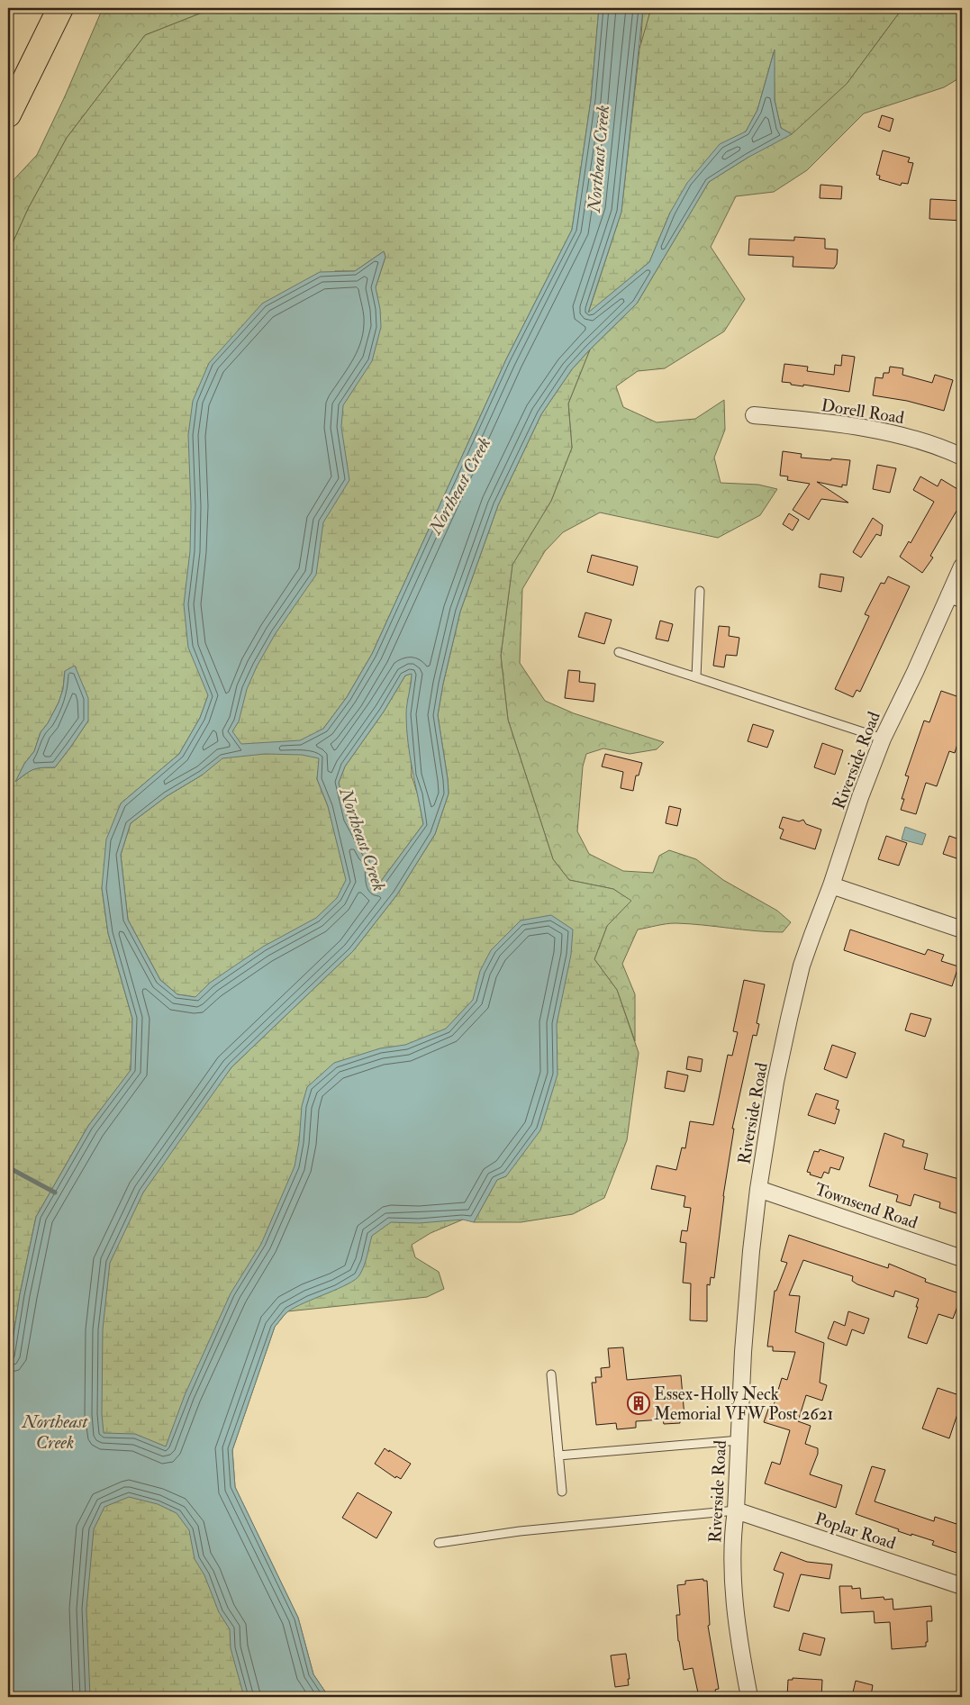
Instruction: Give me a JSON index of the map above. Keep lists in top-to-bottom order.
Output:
{
  "streets": {
    "street": [
      "Dorell Road",
      "Riverside Road",
      "Townsend Road",
      "Poplar Road"
    ]
  },
  "crossings": [
    ["Riverside Road", "Townsend Road"],
    ["Riverside Road", "Poplar Road"]
  ],
  "water": ["Northeast Creek"],
  "places": {
    "building": ["Essex-Holly Neck Memorial VFW Post 2621"]
  }
}
